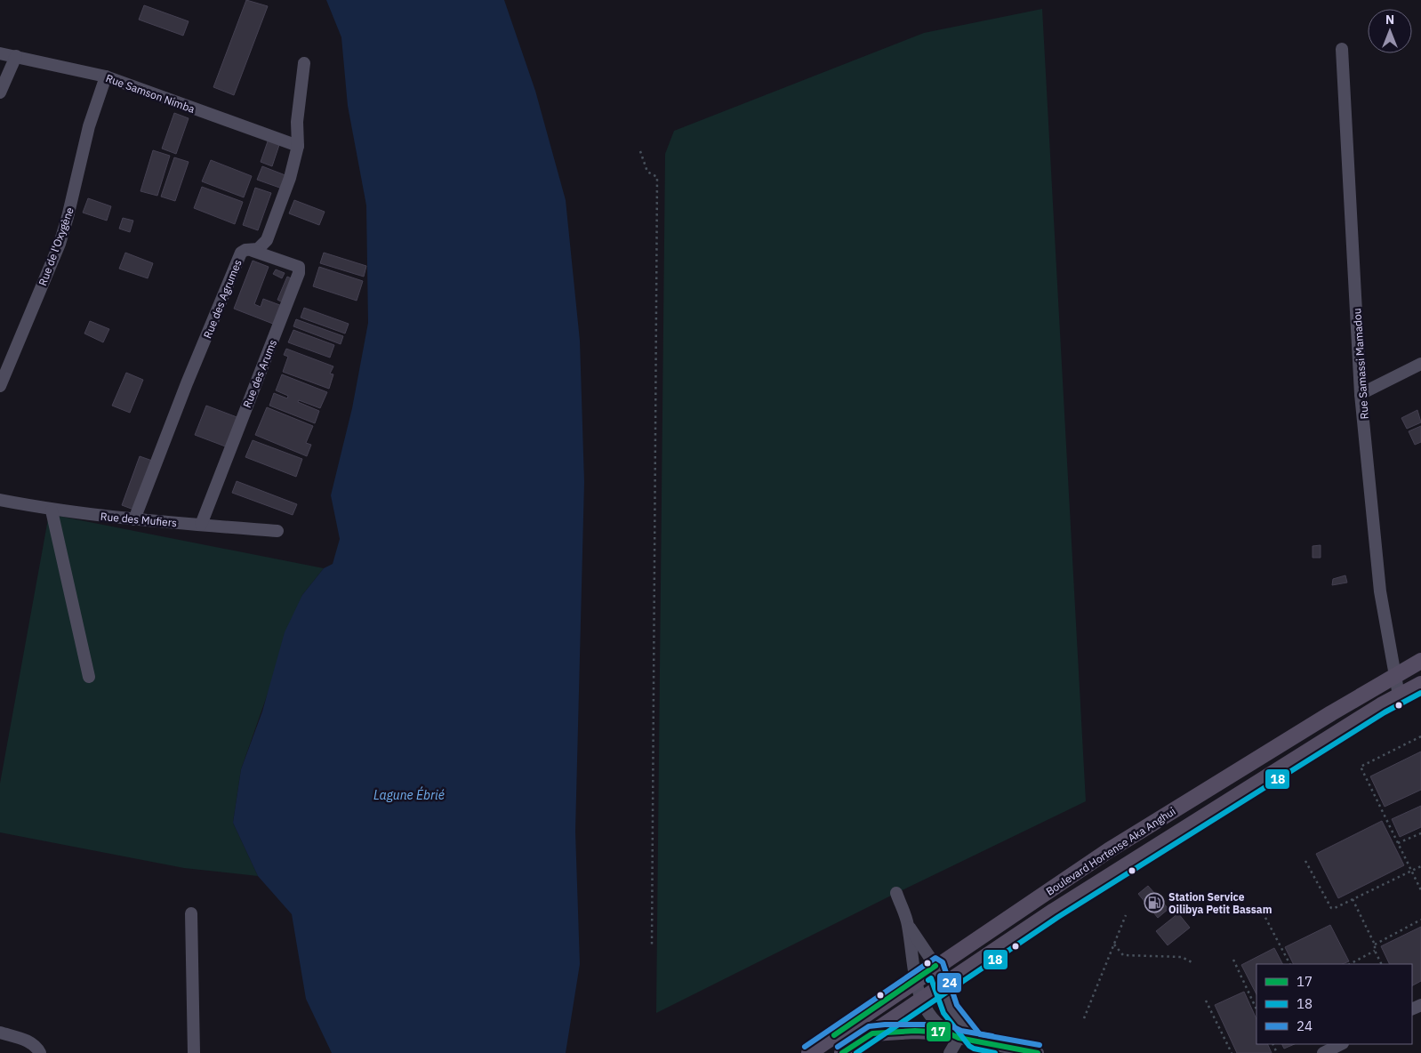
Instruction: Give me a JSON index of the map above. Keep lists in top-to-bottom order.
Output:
{
  "streets": {
    "main road": ["Boulevard Hortense Aka Anghui"],
    "street": [
      "Rue Samson Nimba",
      "Rue de l'Oxygène",
      "Rue des Agrumes",
      "Rue Samassi Mamadou",
      "Rue des Arums",
      "Rue des Mufiers"
    ]
  },
  "crossings": [
    ["Rue Samson Nimba", "Rue de l'Oxygène"],
    ["Rue Samson Nimba", "Rue des Agrumes"],
    ["Rue des Agrumes", "Rue des Arums"],
    ["Rue des Agrumes", "Rue des Mufiers"],
    ["Rue Samassi Mamadou", "Boulevard Hortense Aka Anghui"],
    ["Rue des Arums", "Rue des Mufiers"]
  ],
  "water": ["Lagune Ébrié"],
  "places": {
    "fuel station": ["Station Service Oilibya Petit Bassam"]
  },
  "lines": ["transit line 18", "transit line 24", "transit line 17"],
  "legend": ["17", "18", "24"],
  "north": "top"
}
